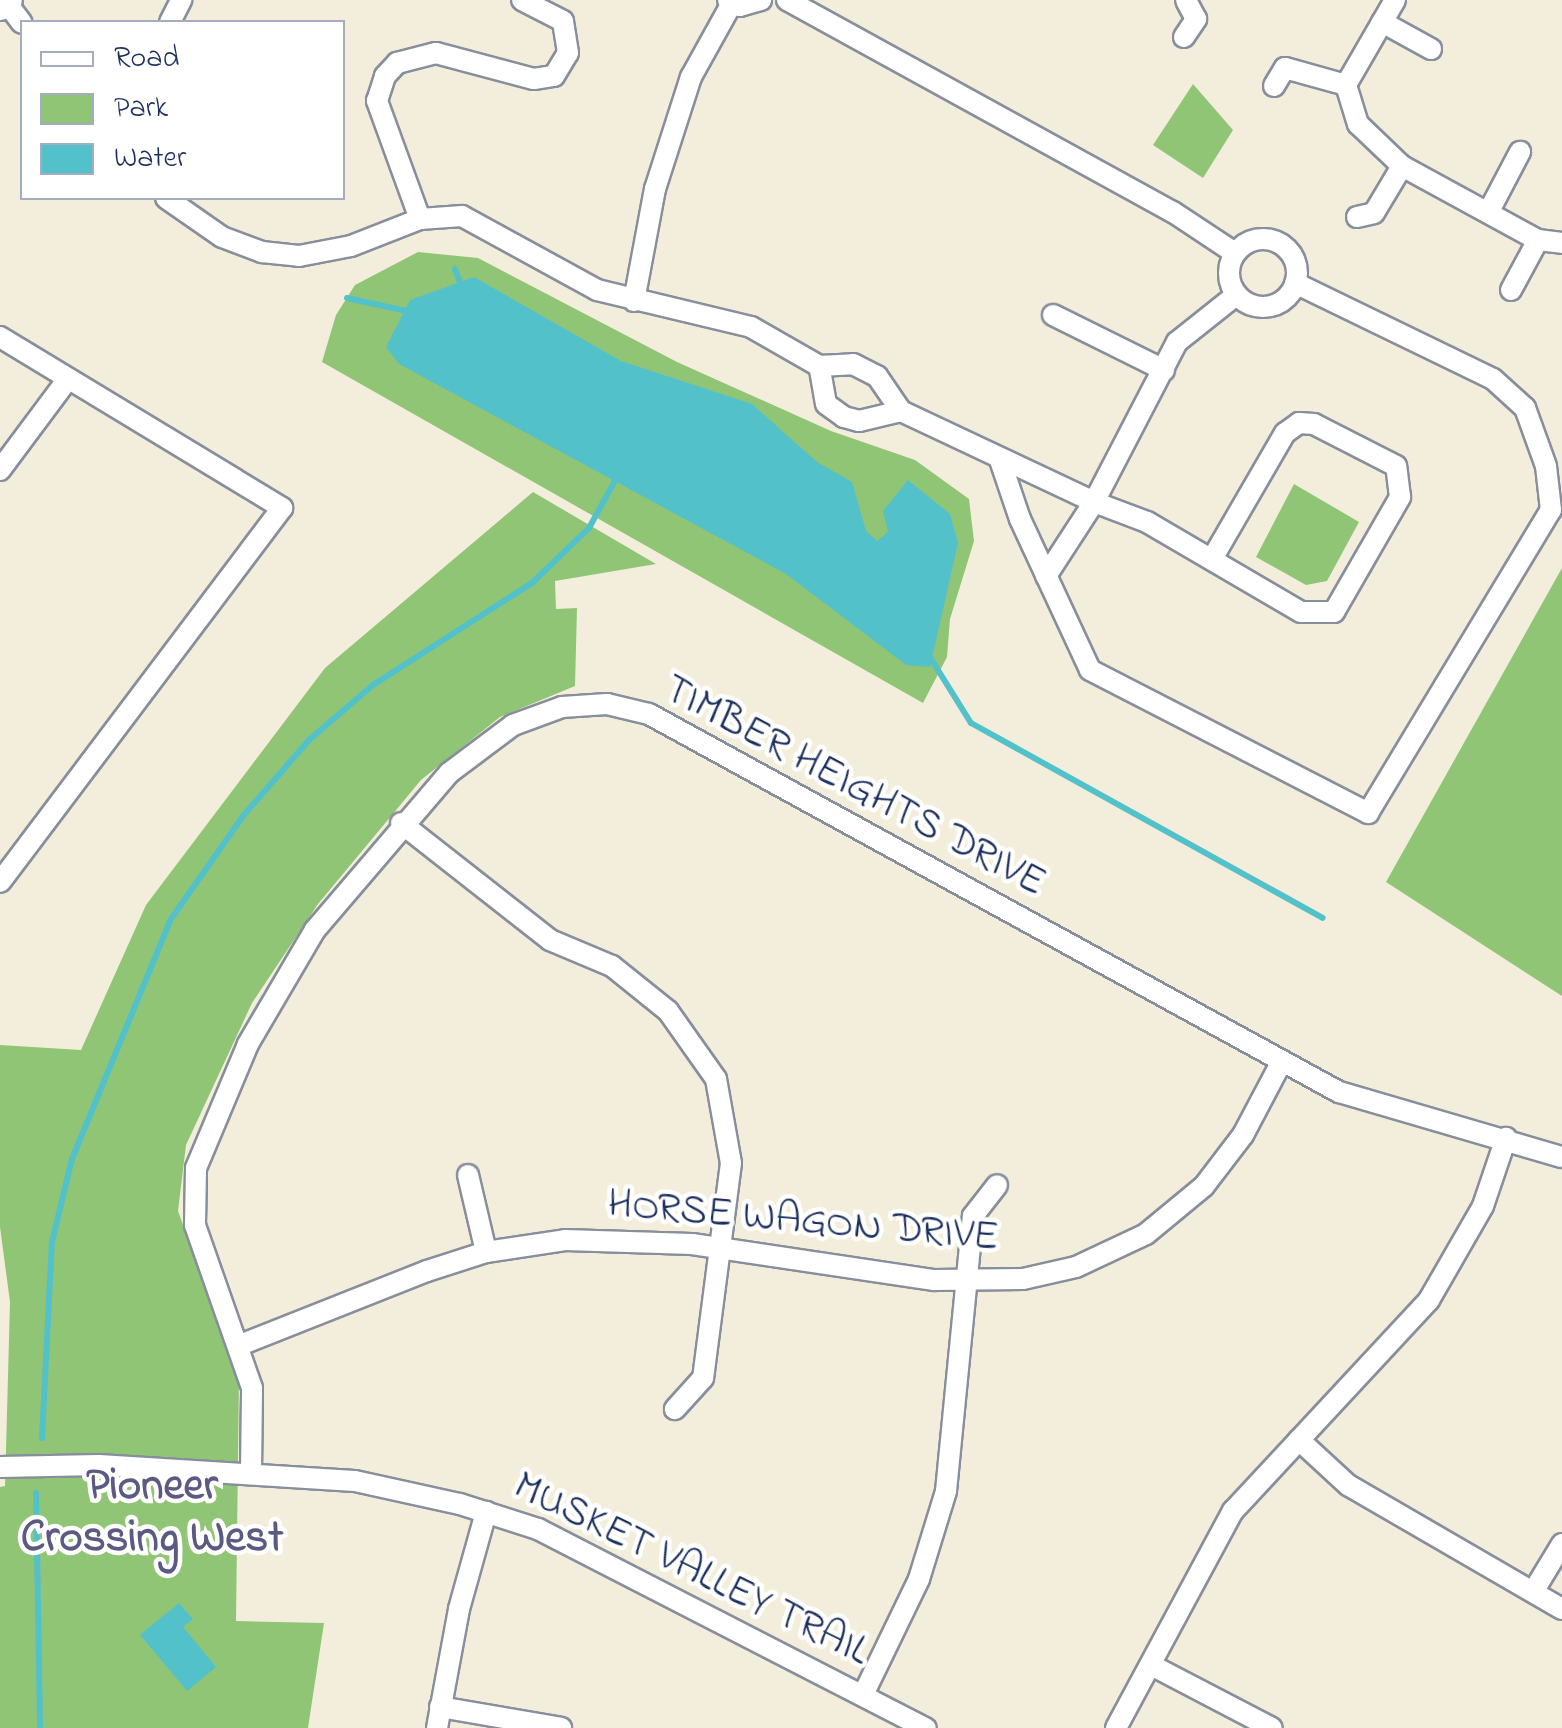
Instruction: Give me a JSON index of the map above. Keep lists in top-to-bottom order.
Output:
{
  "streets": {
    "street": ["TIMBER HEIGHTS DRIVE", "HORSE WAGON DRIVE", "MUSKET VALLEY TRAIL"]
  },
  "crossings": [
    ["TIMBER HEIGHTS DRIVE", "HORSE WAGON DRIVE"],
    ["TIMBER HEIGHTS DRIVE", "MUSKET VALLEY TRAIL"]
  ],
  "districts": ["Pioneer Crossing West"],
  "legend": ["Road", "Park", "Water"]
}
